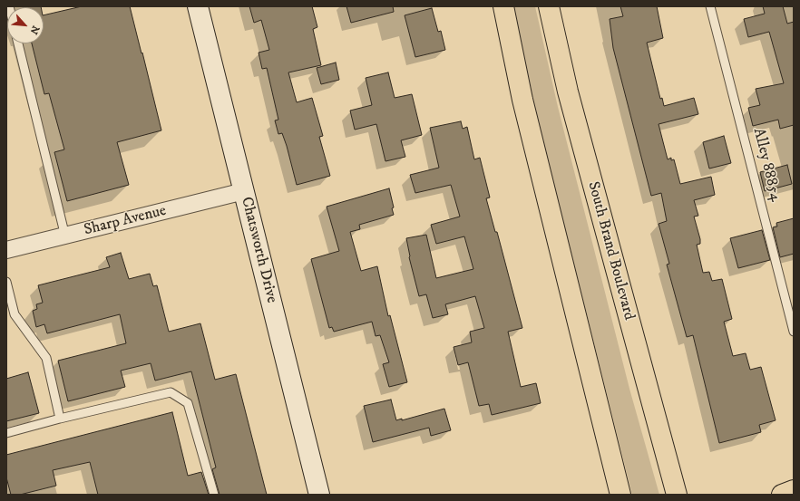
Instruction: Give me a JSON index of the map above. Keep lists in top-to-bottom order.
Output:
{
  "streets": {
    "main road": ["Chatsworth Drive", "South Brand Boulevard"],
    "street": ["Sharp Avenue"],
    "lane": ["Alley 88854"]
  },
  "crossings": [
    ["Sharp Avenue", "Chatsworth Drive"]
  ],
  "north": "bottom right"
}
